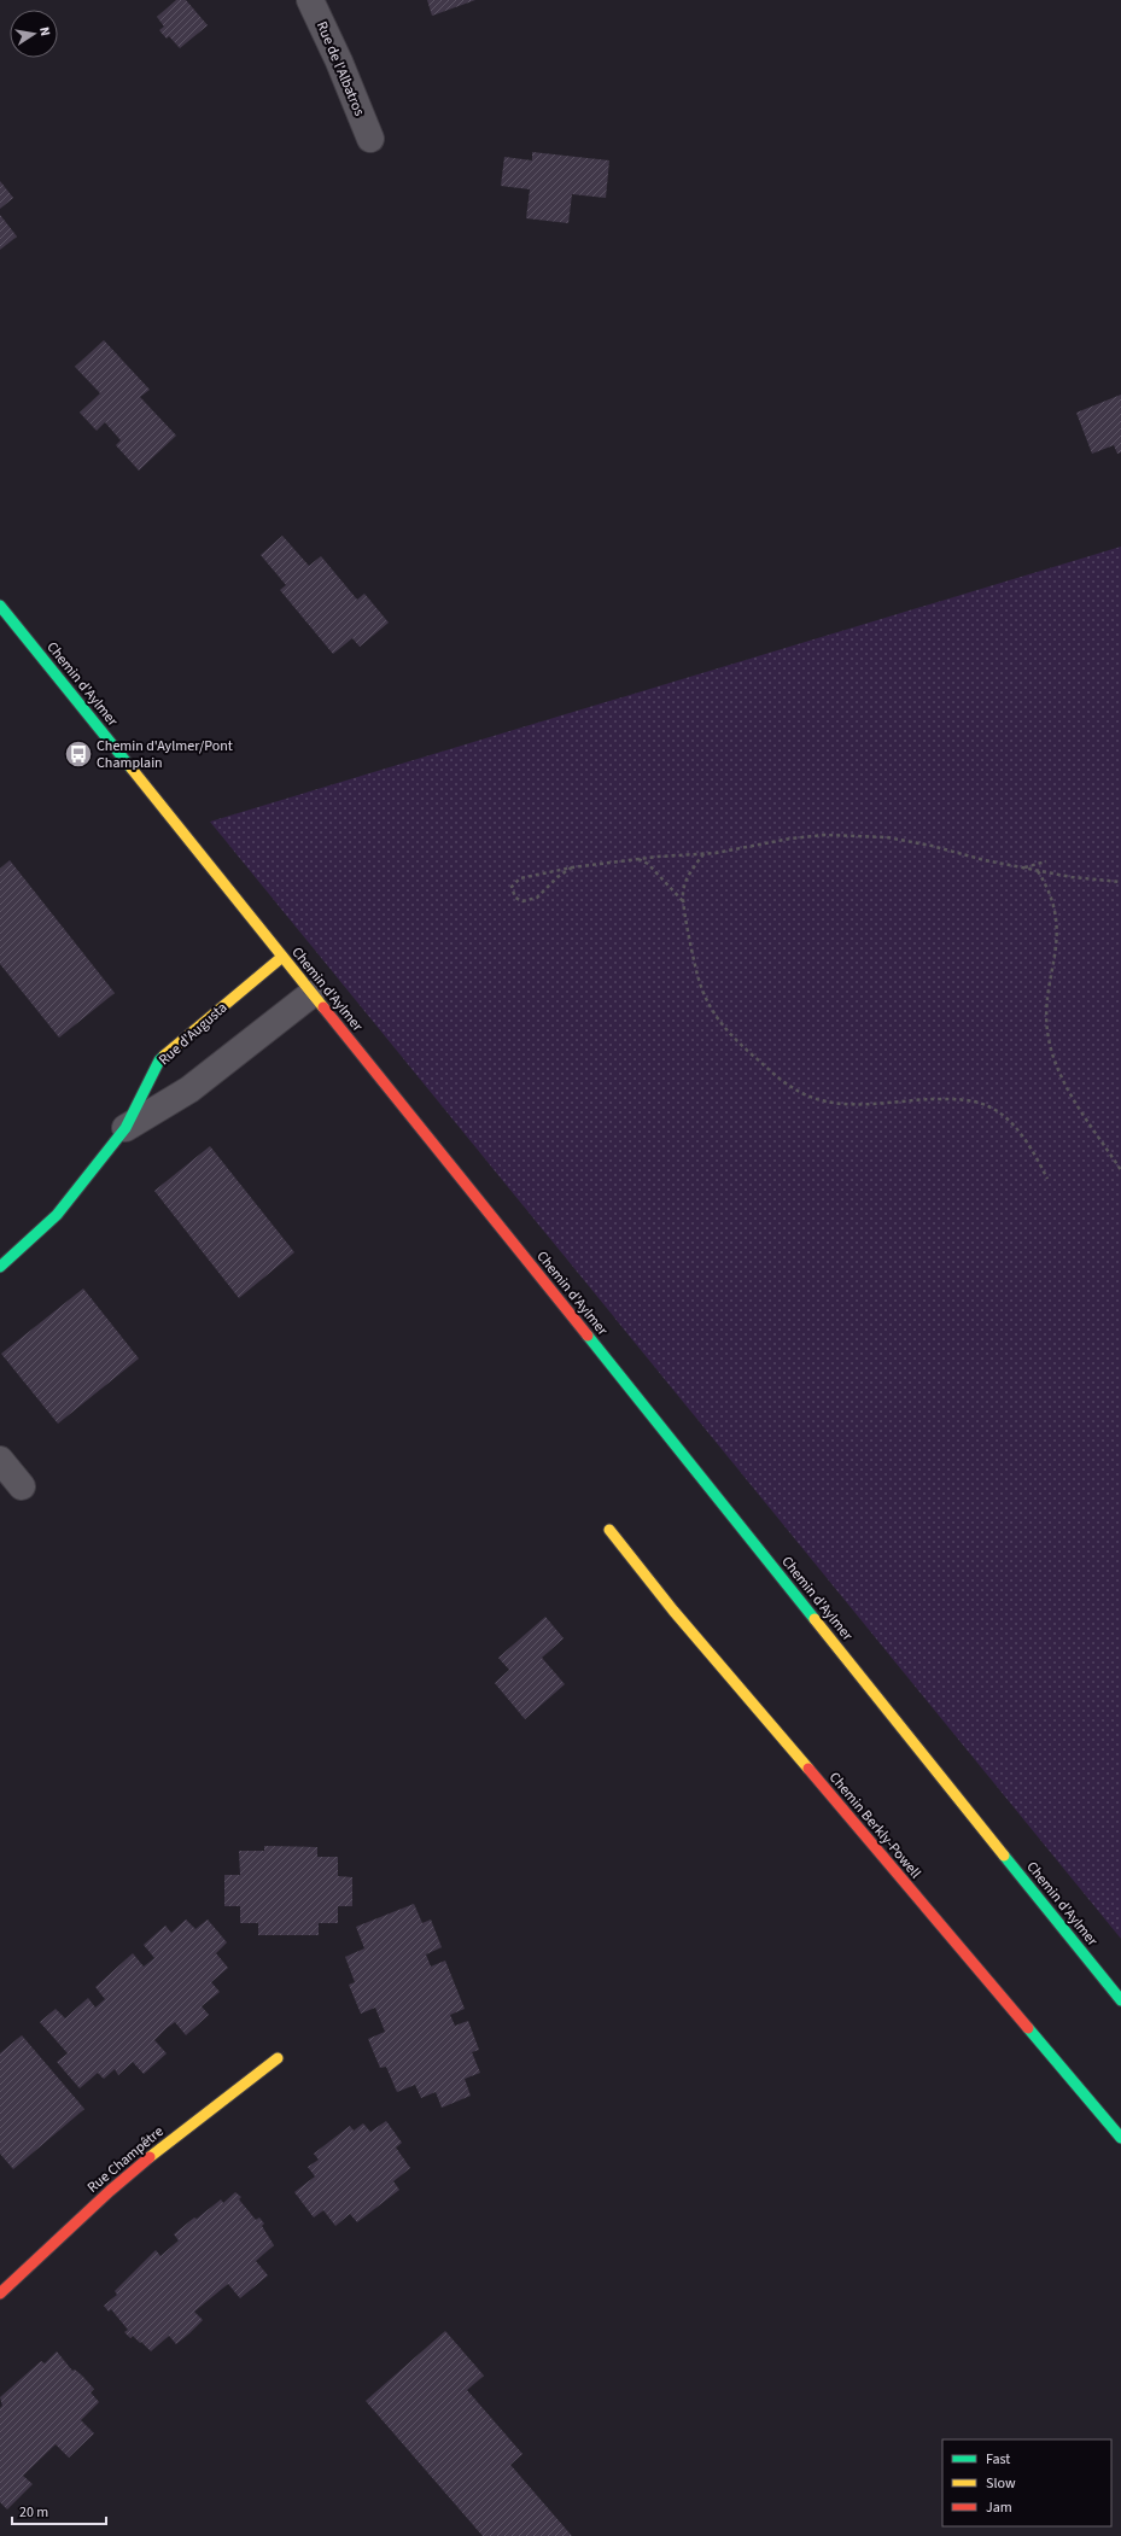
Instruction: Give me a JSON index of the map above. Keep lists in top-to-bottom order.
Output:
{
  "streets": {
    "main road": [
      "Chemin d'Aylmer",
      "Rue d'Augusta",
      "Chemin Berkly-Powell",
      "Rue Champêtre"
    ],
    "street": ["Rue de l'Albatros"]
  },
  "crossings": [
    ["Chemin d'Aylmer", "Rue d'Augusta"]
  ],
  "places": {
    "bus stop": ["Chemin d'Aylmer/Pont Champlain"]
  },
  "legend": ["Fast", "Slow", "Jam"],
  "scale_bar": "20 m",
  "north": "right"
}
